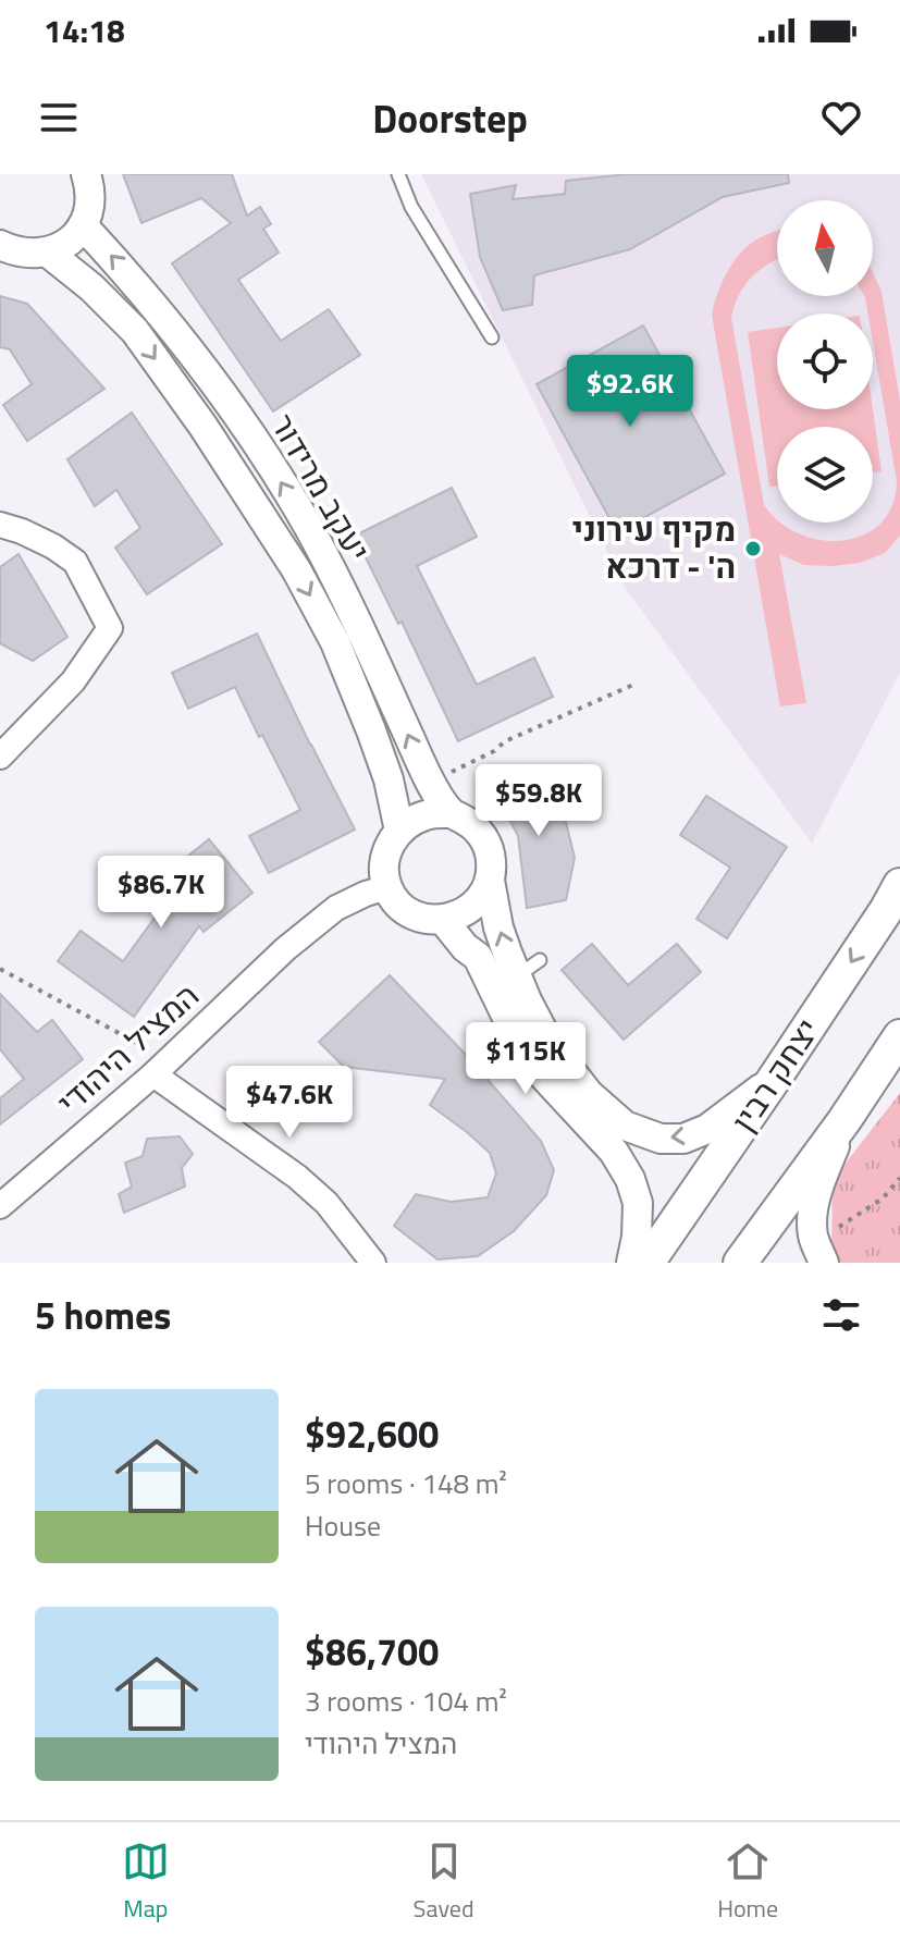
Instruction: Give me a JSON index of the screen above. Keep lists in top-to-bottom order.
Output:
{
  "streets": {
    "main road": ["יצחק רבין"],
    "street": ["יעקב מרידור", "המציל היהודי"]
  },
  "crossings": [
    ["יעקב מרידור", "המציל היהודי"]
  ],
  "places": ["מקיף עירוני ה' - דרכא"],
  "north": "top",
  "page": {
    "status": "14:18",
    "header": "Doorstep",
    "price": [
      "$92.6K",
      "$59.8K",
      "$86.7K",
      "$115K",
      "$47.6K"
    ],
    "heading": "5 homes",
    "list": [
      {
        "name": "$92,600",
        "note": "5 rooms · 148 m² · House"
      },
      {
        "name": "$86,700",
        "note": "3 rooms · 104 m² · המציל היהודי"
      }
    ],
    "tabs": ["Map", "Saved", "Home"]
  }
}
